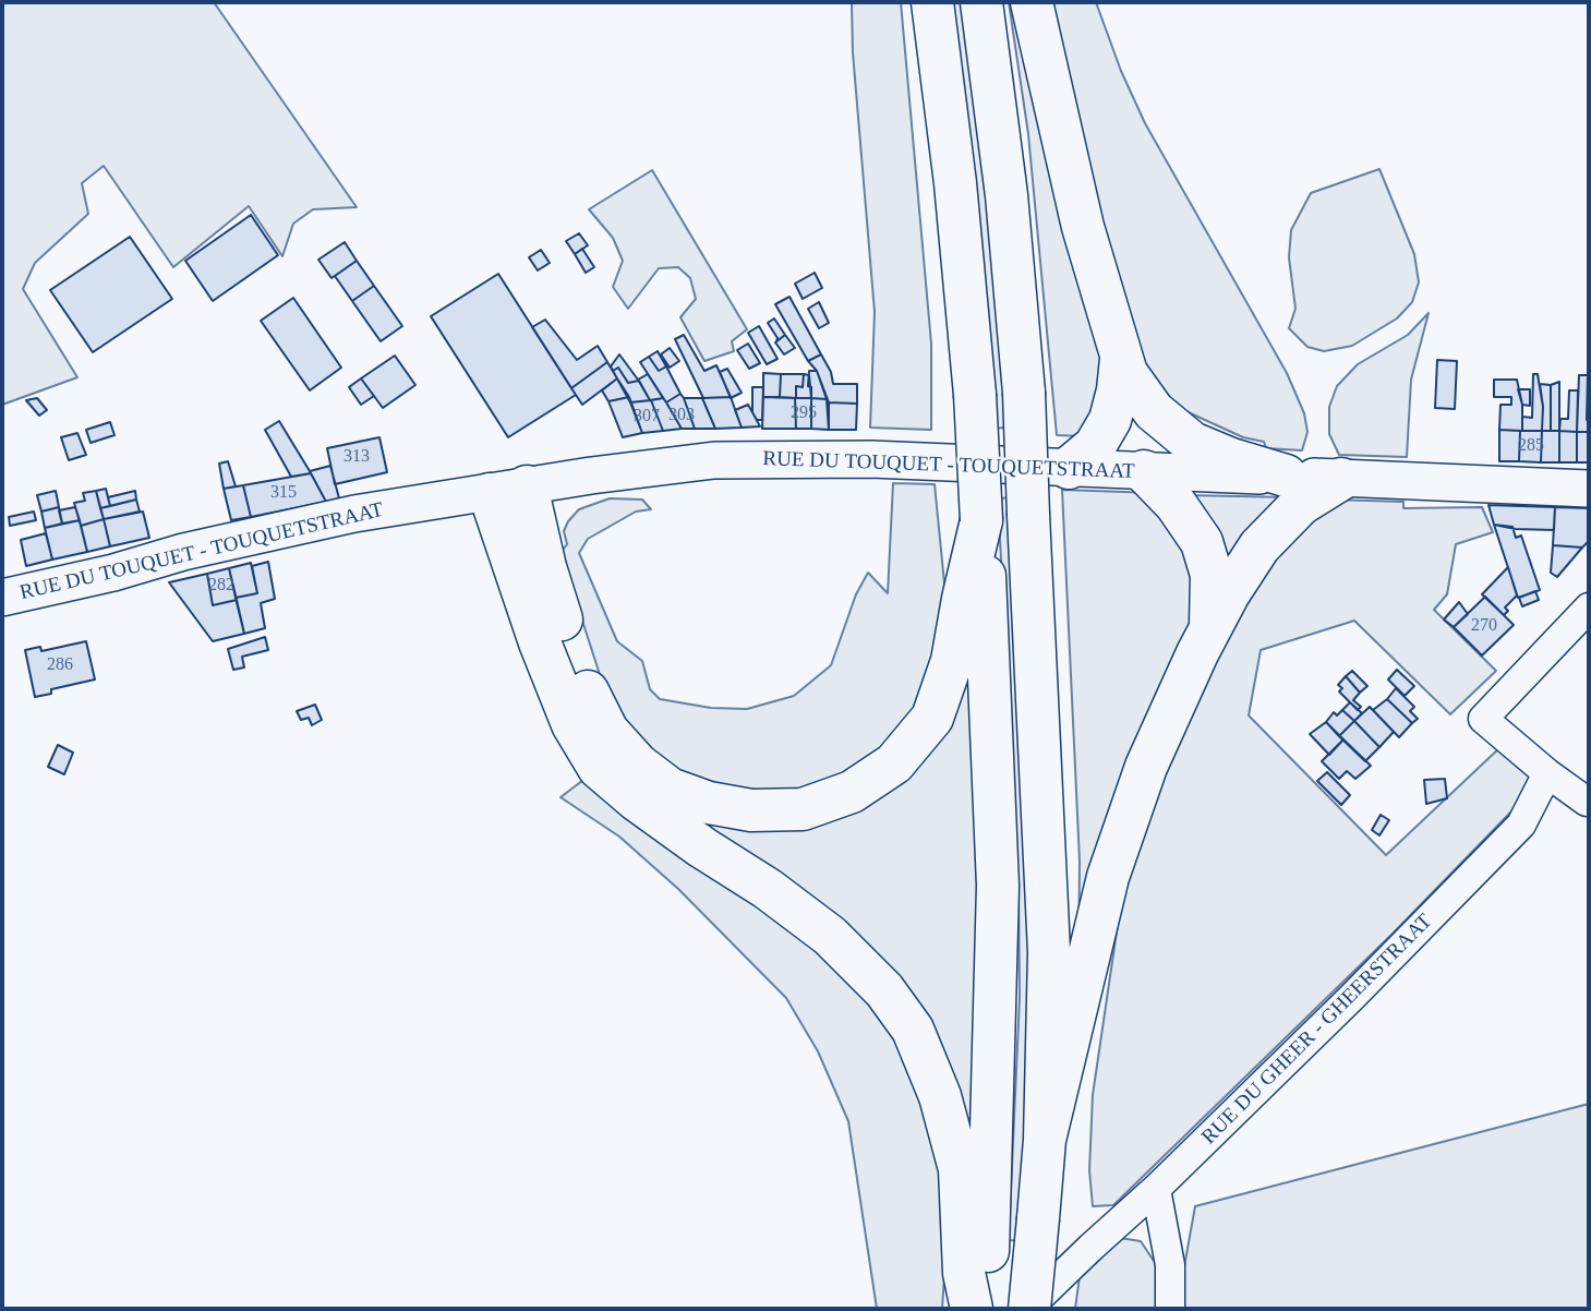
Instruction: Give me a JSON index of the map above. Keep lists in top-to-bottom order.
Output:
{
  "streets": {
    "main road": ["RUE DU TOUQUET - TOUQUETSTRAAT"],
    "street": ["RUE DU GHEER - GHEERSTRAAT"]
  },
  "house_numbers": [
    "295",
    "303",
    "307",
    "285",
    "313",
    "315",
    "282",
    "270",
    "286"
  ]
}
